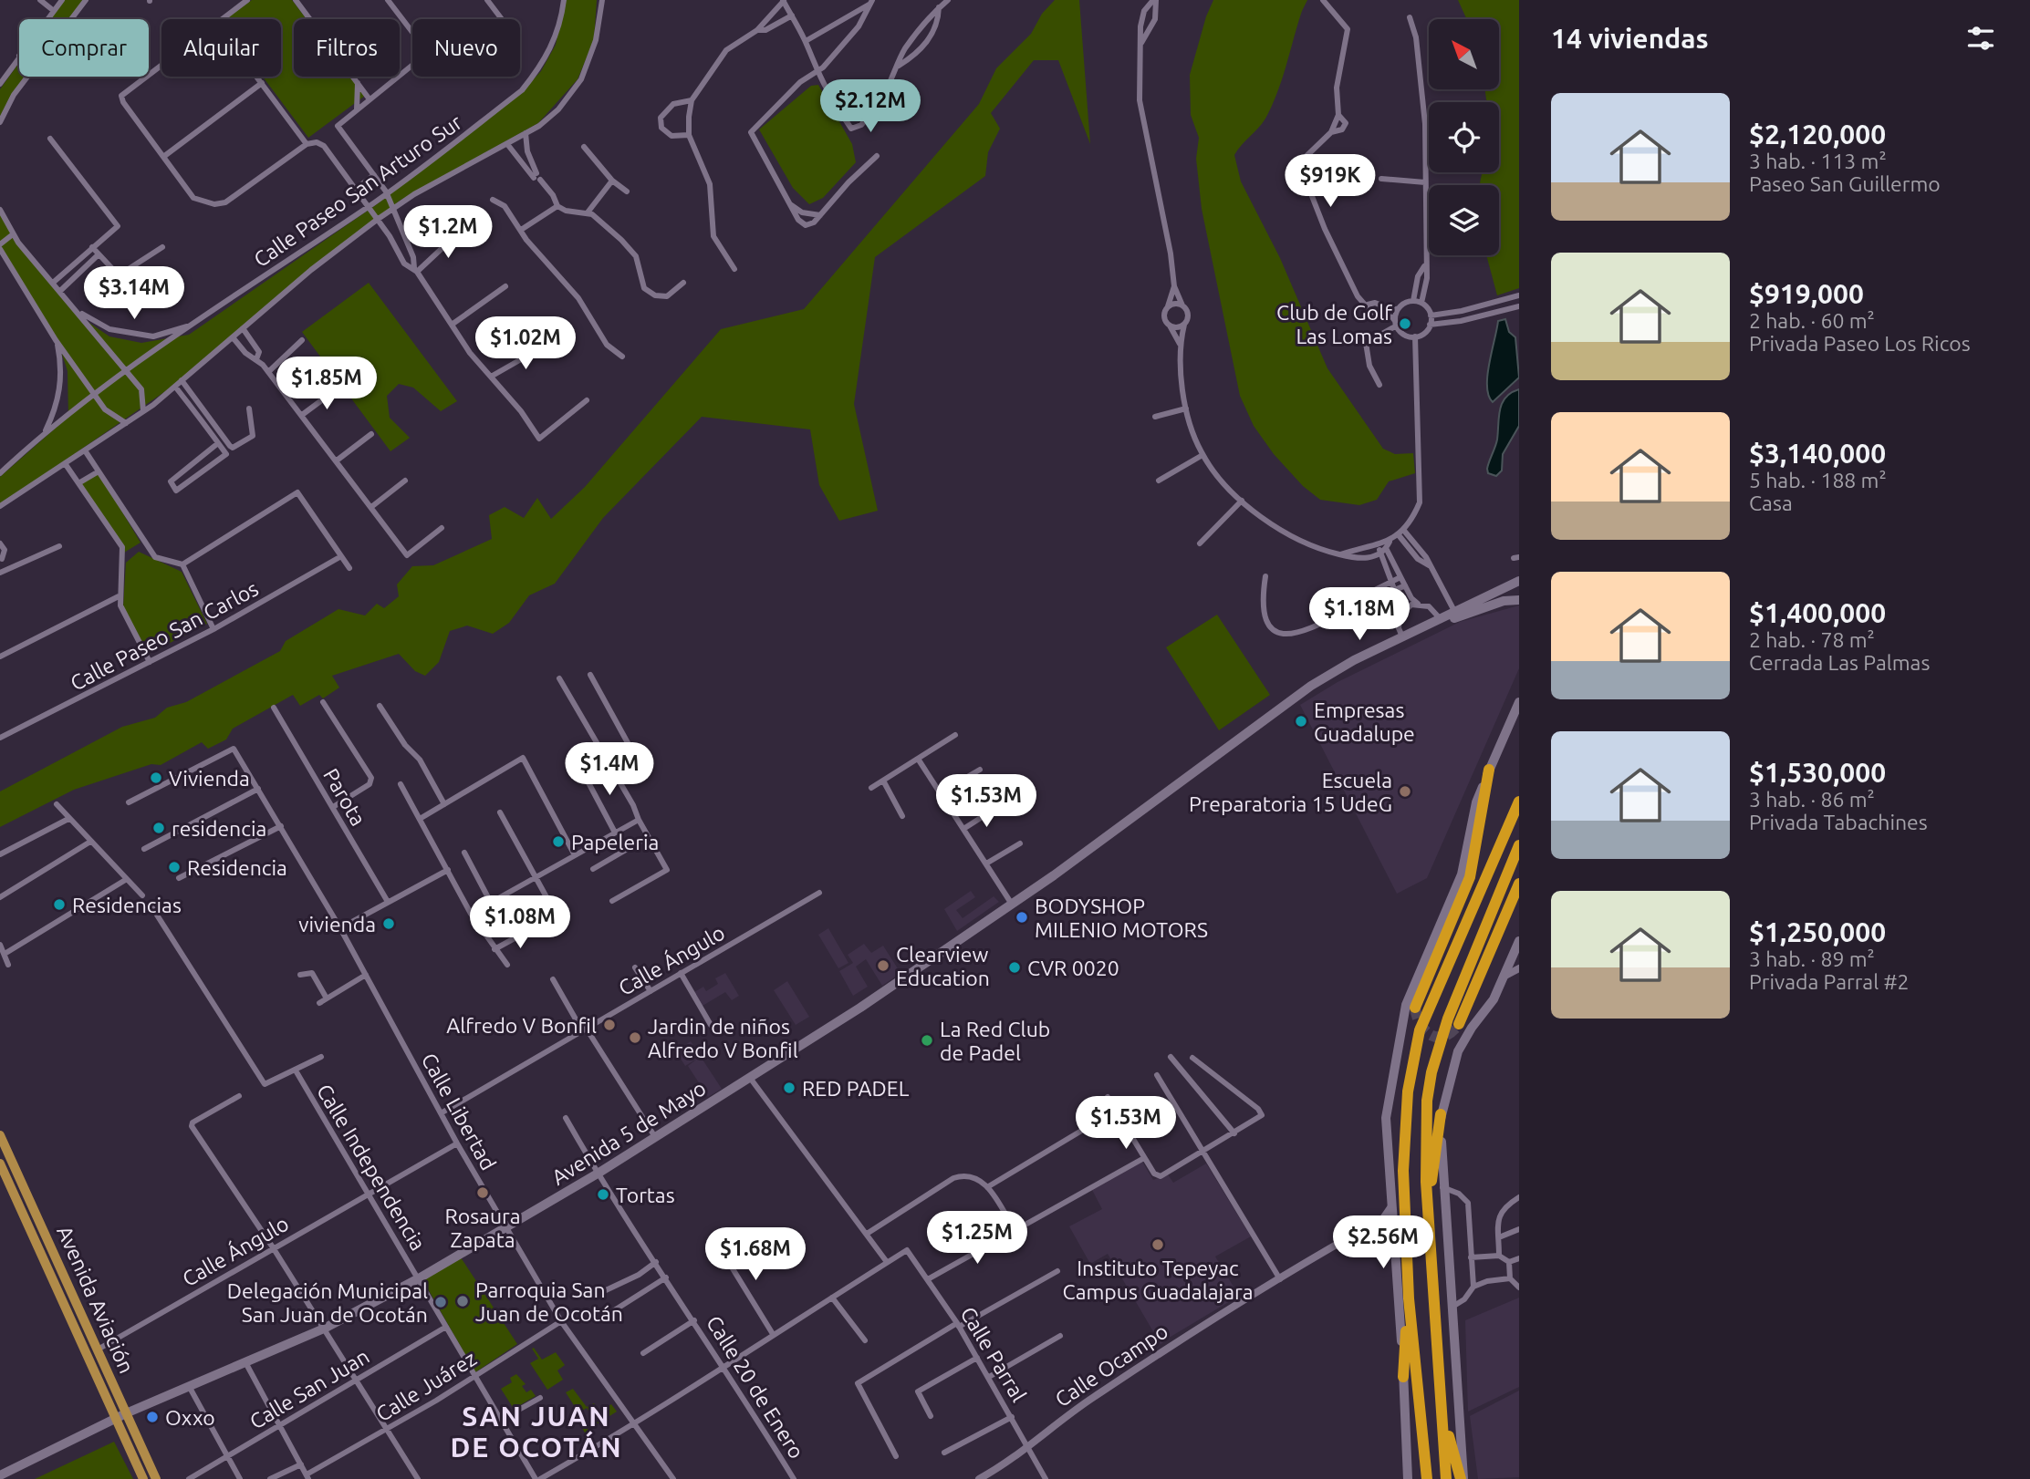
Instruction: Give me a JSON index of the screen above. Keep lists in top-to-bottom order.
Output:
{
  "streets": {
    "main road": ["Avenida 5 de Mayo", "Avenida Aviación"],
    "street": [
      "Calle Paseo San Arturo Sur",
      "Calle Paseo San Carlos",
      "Parota",
      "Calle Ángulo",
      "Calle Libertad",
      "Calle Independencia",
      "Calle Parral",
      "Calle Ocampo",
      "Calle Juárez",
      "Calle 20 de Enero",
      "Calle San Juan"
    ]
  },
  "crossings": [
    ["Calle Ángulo", "Calle Libertad"],
    ["Calle Ángulo", "Calle Independencia"],
    ["Calle Ángulo", "Avenida Aviación"],
    ["Calle Libertad", "Avenida 5 de Mayo"],
    ["Calle Libertad", "Calle Juárez"],
    ["Avenida 5 de Mayo", "Calle Independencia"],
    ["Avenida 5 de Mayo", "Avenida Aviación"],
    ["Avenida 5 de Mayo", "Calle 20 de Enero"],
    ["Calle Independencia", "Calle Juárez"],
    ["Calle Independencia", "Calle San Juan"],
    ["Calle Parral", "Calle Ocampo"]
  ],
  "districts": ["SAN JUAN DE OCOTÁN"],
  "places": [
    "Club de Golf Las Lomas",
    "Empresas Guadalupe",
    "Vivienda",
    "Escuela Preparatoria 15 UdeG",
    "residencia",
    "Papeleria",
    "Residencia",
    "Residencias",
    "BODYSHOP MILENIO MOTORS",
    "vivienda",
    "Clearview Education",
    "CVR 0020",
    "Alfredo V Bonfil",
    "Jardin de niños Alfredo V Bonfil",
    "La Red Club de Padel",
    "RED PADEL",
    "Rosaura Zapata",
    "Tortas",
    "Instituto Tepeyac Campus Guadalajara",
    "Parroquia San Juan de Ocotán",
    "Delegación Municipal San Juan de Ocotán",
    "Oxxo"
  ],
  "north": "top left",
  "page": {
    "heading": "14 viviendas",
    "chip": [
      "Comprar",
      "Alquilar",
      "Filtros",
      "Nuevo"
    ],
    "list": [
      {
        "name": "$2,120,000",
        "note": "3 hab. · 113 m² · Paseo San Guillermo"
      },
      {
        "name": "$919,000",
        "note": "2 hab. · 60 m² · Privada Paseo Los Ricos"
      },
      {
        "name": "$3,140,000",
        "note": "5 hab. · 188 m² · Casa"
      },
      {
        "name": "$1,400,000",
        "note": "2 hab. · 78 m² · Cerrada Las Palmas"
      },
      {
        "name": "$1,530,000",
        "note": "3 hab. · 86 m² · Privada Tabachines"
      },
      {
        "name": "$1,250,000",
        "note": "3 hab. · 89 m² · Privada Parral #2"
      }
    ],
    "price": [
      "$2.12M",
      "$919K",
      "$1.2M",
      "$3.14M",
      "$1.02M",
      "$1.85M",
      "$1.18M",
      "$1.4M",
      "$1.53M",
      "$1.08M",
      "$1.53M",
      "$1.25M",
      "$2.56M",
      "$1.68M"
    ]
  }
}
